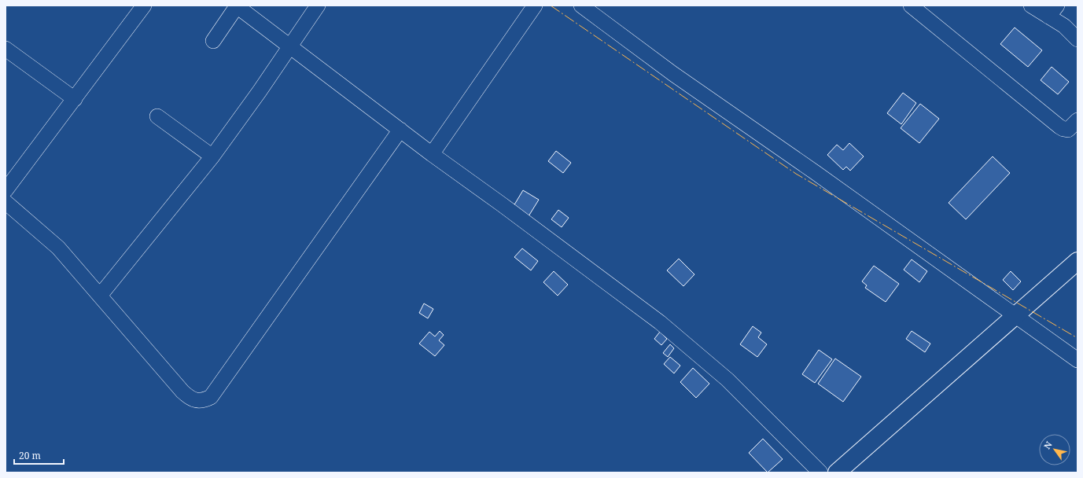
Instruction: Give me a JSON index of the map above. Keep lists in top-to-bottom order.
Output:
{
  "scale_bar": "20 m",
  "north": "top left"
}
